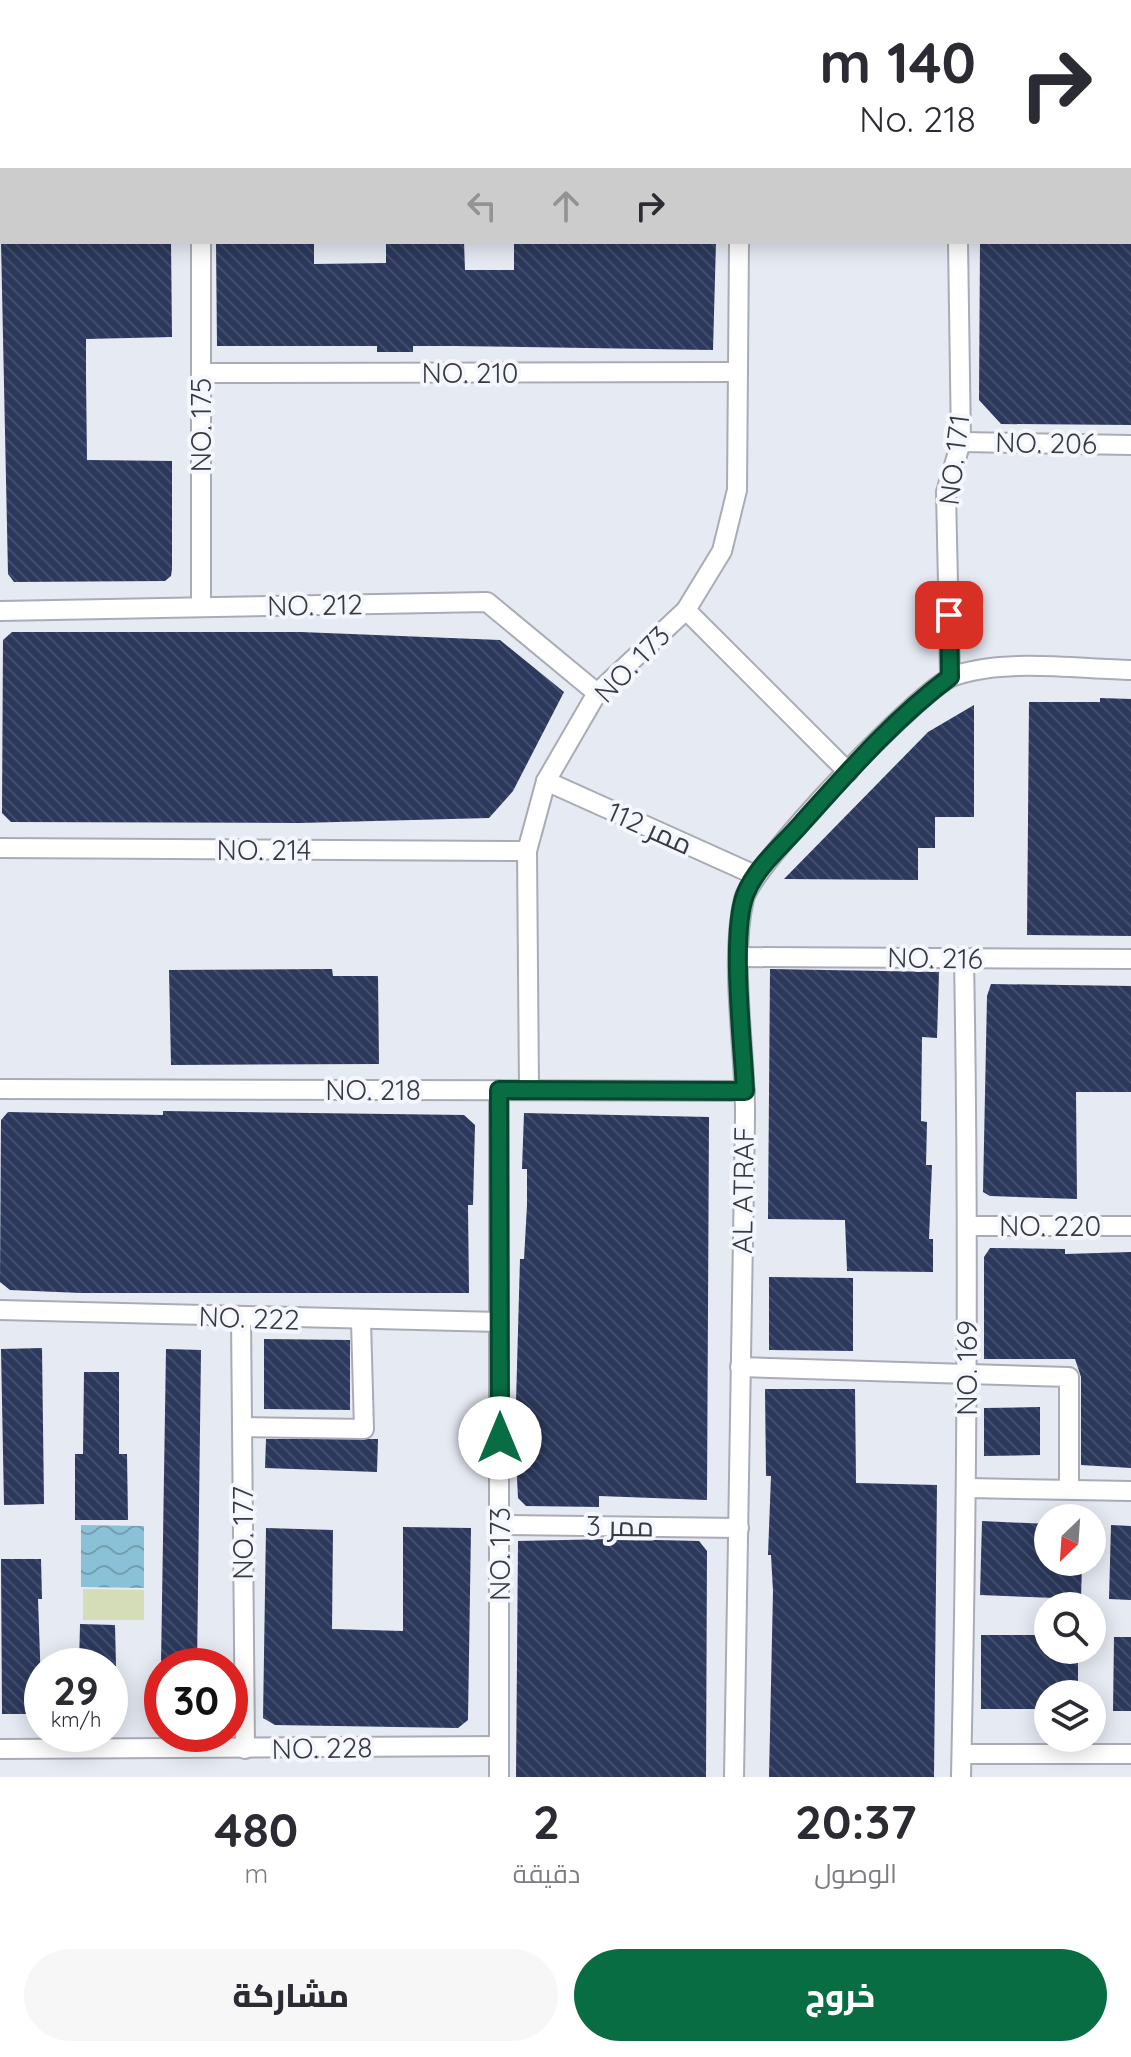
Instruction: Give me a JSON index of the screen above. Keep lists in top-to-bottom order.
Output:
{
  "streets": {
    "street": [
      "NO. 210",
      "NO. 175",
      "NO. 206",
      "NO. 171",
      "NO. 212",
      "NO. 173",
      "ممر 112",
      "NO. 214",
      "NO. 216",
      "NO. 218",
      "AL ATRAF",
      "NO. 220",
      "NO. 222",
      "NO. 169",
      "ممر 3",
      "NO. 177",
      "NO. 228"
    ]
  },
  "crossings": [
    ["NO. 210", "NO. 175"],
    ["NO. 210", "NO. 173"],
    ["NO. 175", "NO. 212"],
    ["NO. 206", "NO. 171"],
    ["NO. 171", "AL ATRAF"],
    ["NO. 212", "NO. 173"],
    ["NO. 173", "ممر 112"],
    ["NO. 173", "NO. 214"],
    ["NO. 173", "NO. 218"],
    ["NO. 173", "NO. 222"],
    ["NO. 173", "ممر 3"],
    ["NO. 173", "NO. 228"],
    ["ممر 112", "AL ATRAF"],
    ["NO. 216", "AL ATRAF"],
    ["NO. 216", "NO. 169"],
    ["NO. 218", "AL ATRAF"],
    ["AL ATRAF", "ممر 3"],
    ["NO. 220", "NO. 169"],
    ["NO. 222", "NO. 177"]
  ],
  "north": "bottom left",
  "page": {
    "turn": ["140 m", "No. 218"],
    "speed": "29 km/h",
    "limit": "30",
    "eta": [
      "20:37",
      "الوصول",
      "2",
      "دقيقة",
      "480",
      "m"
    ],
    "buttons": ["خروج", "مشاركة"]
  }
}
